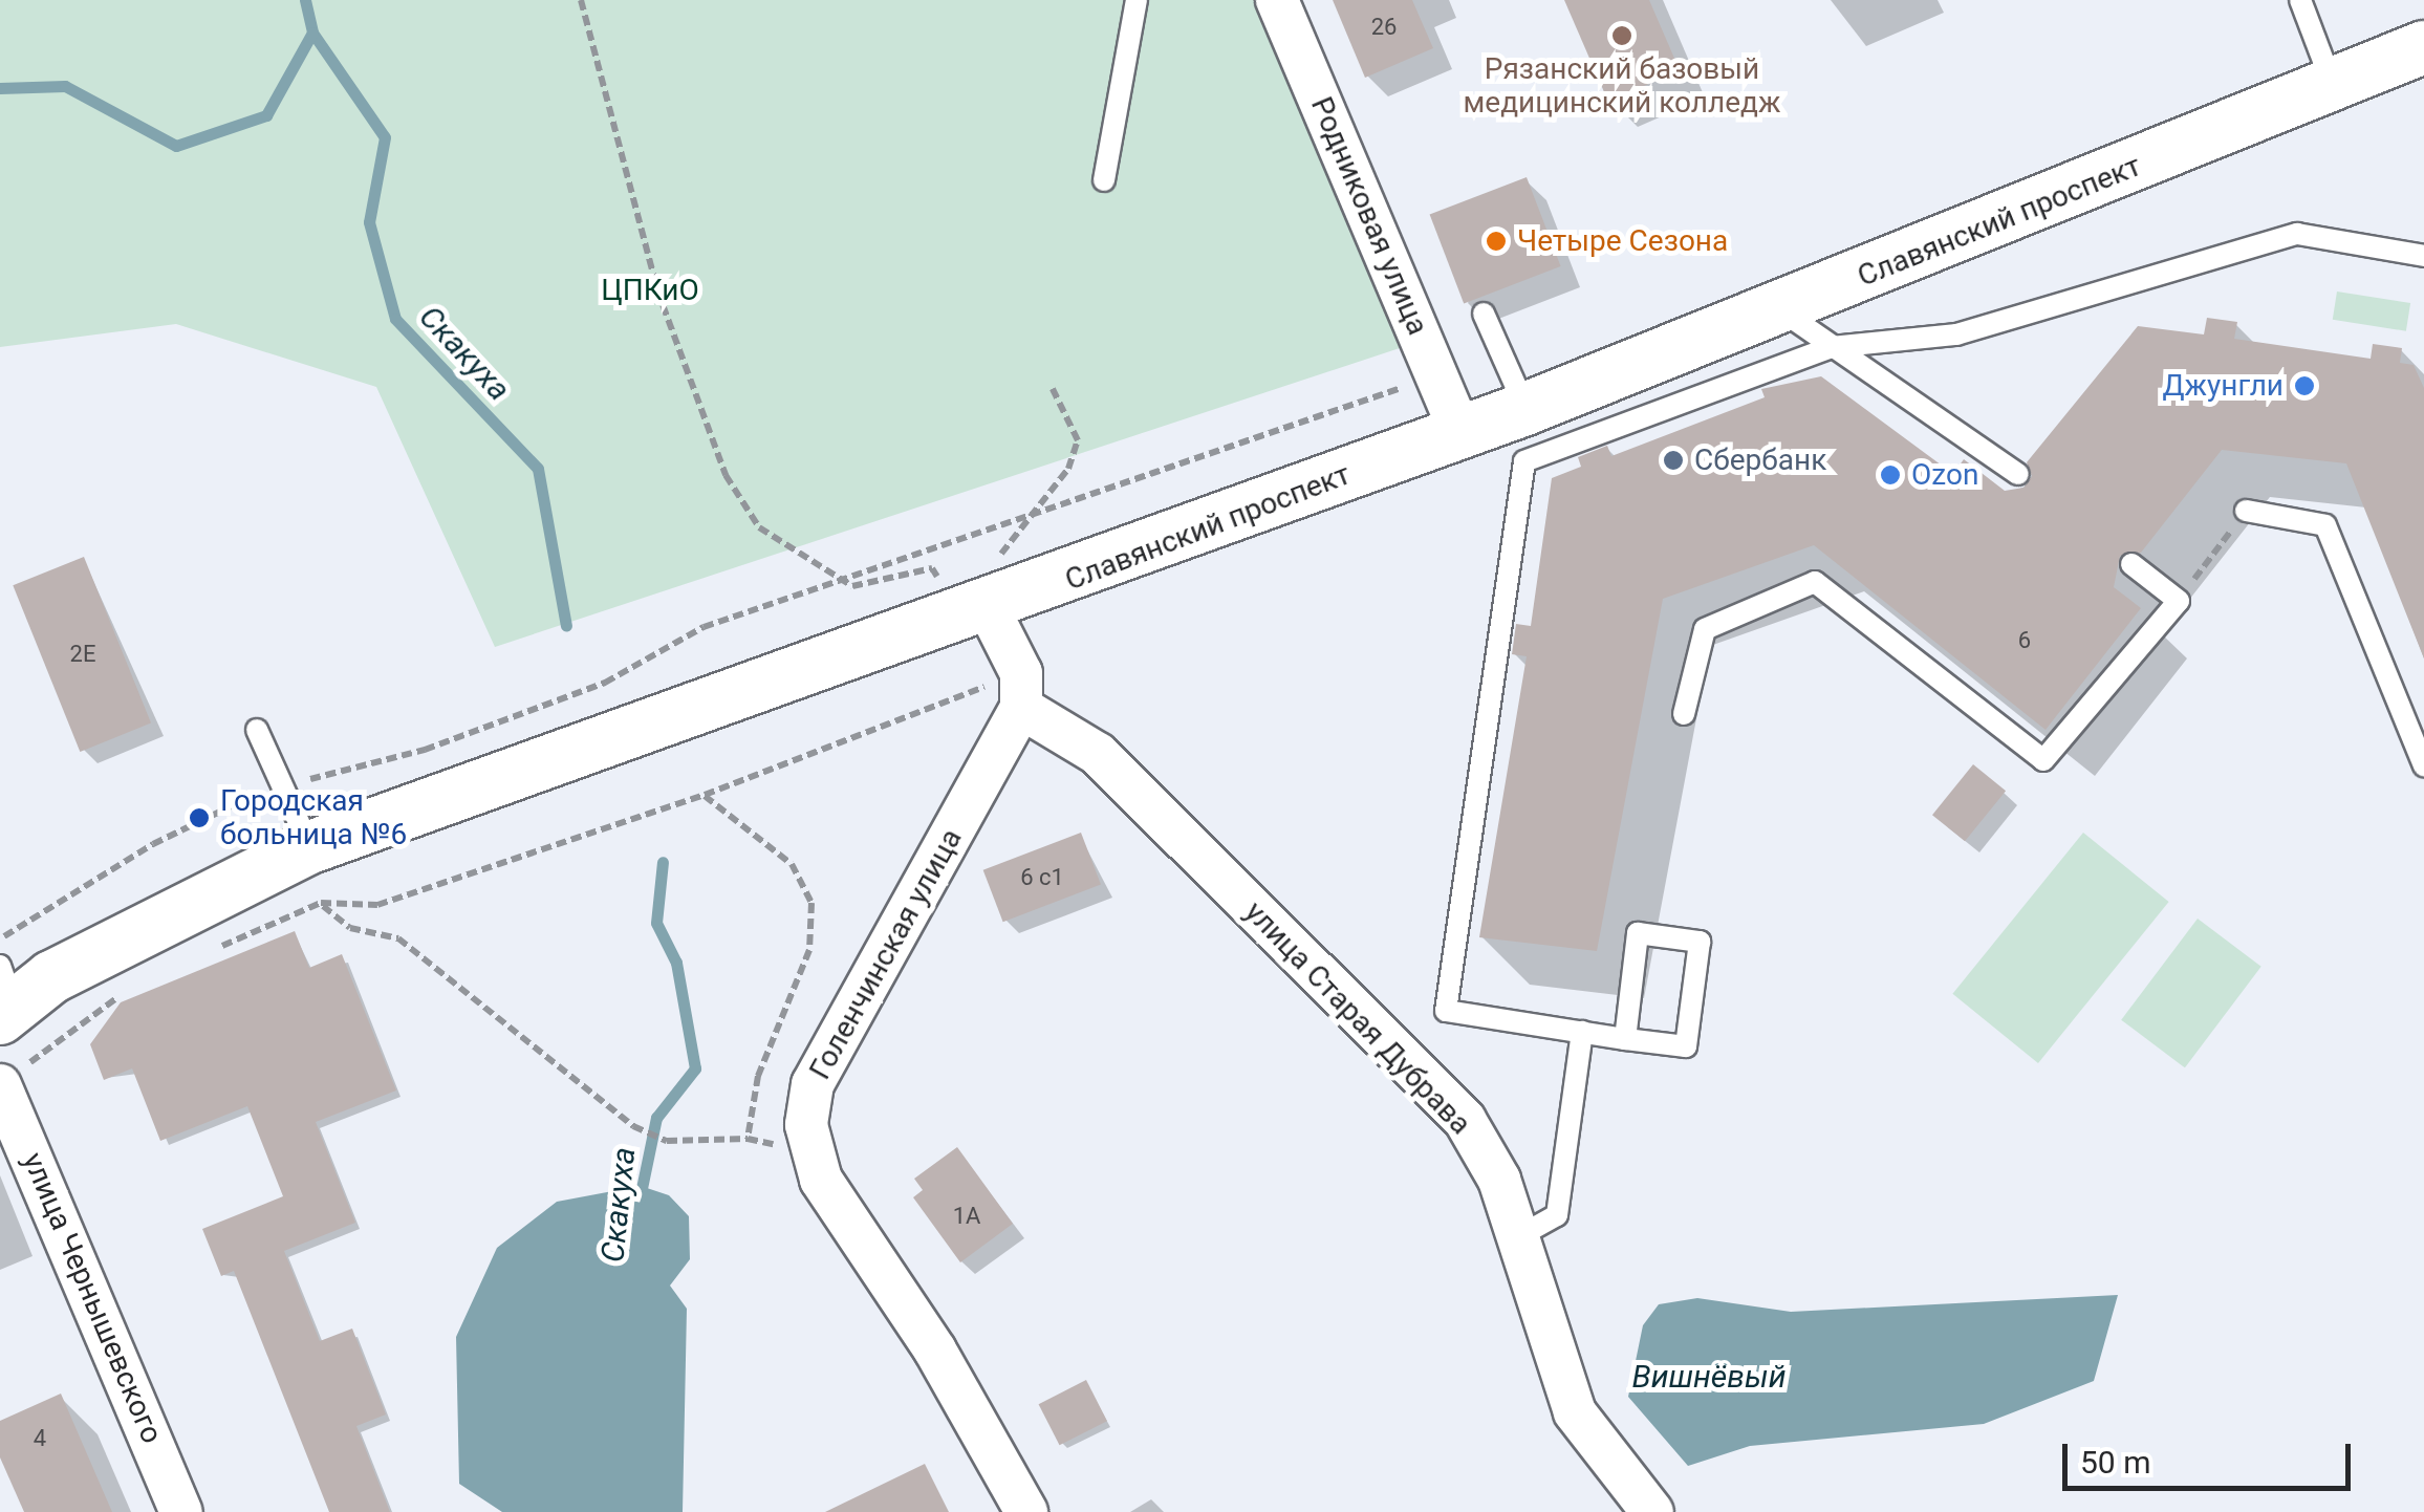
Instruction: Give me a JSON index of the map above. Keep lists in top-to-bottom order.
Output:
{
  "streets": {
    "street": [
      "Родниковая улица",
      "Славянский проспект",
      "Голенчинская улица",
      "улица Старая Дубрава",
      "улица Чернышевского"
    ]
  },
  "crossings": [
    ["Родниковая улица", "Славянский проспект"],
    ["Голенчинская улица", "улица Старая Дубрава"]
  ],
  "water": ["Скакуха", "Вишнёвый"],
  "parks": ["ЦПКиО"],
  "places": [
    "Рязанский базовый медицинский колледж",
    "Четыре Сезона",
    "Джунгли",
    "Сбербанк",
    "Ozon",
    "Городская больница №6"
  ],
  "house_numbers": [
    "26",
    "6",
    "2Е",
    "6 с1",
    "1А",
    "4"
  ],
  "scale_bar": "50 m"
}
